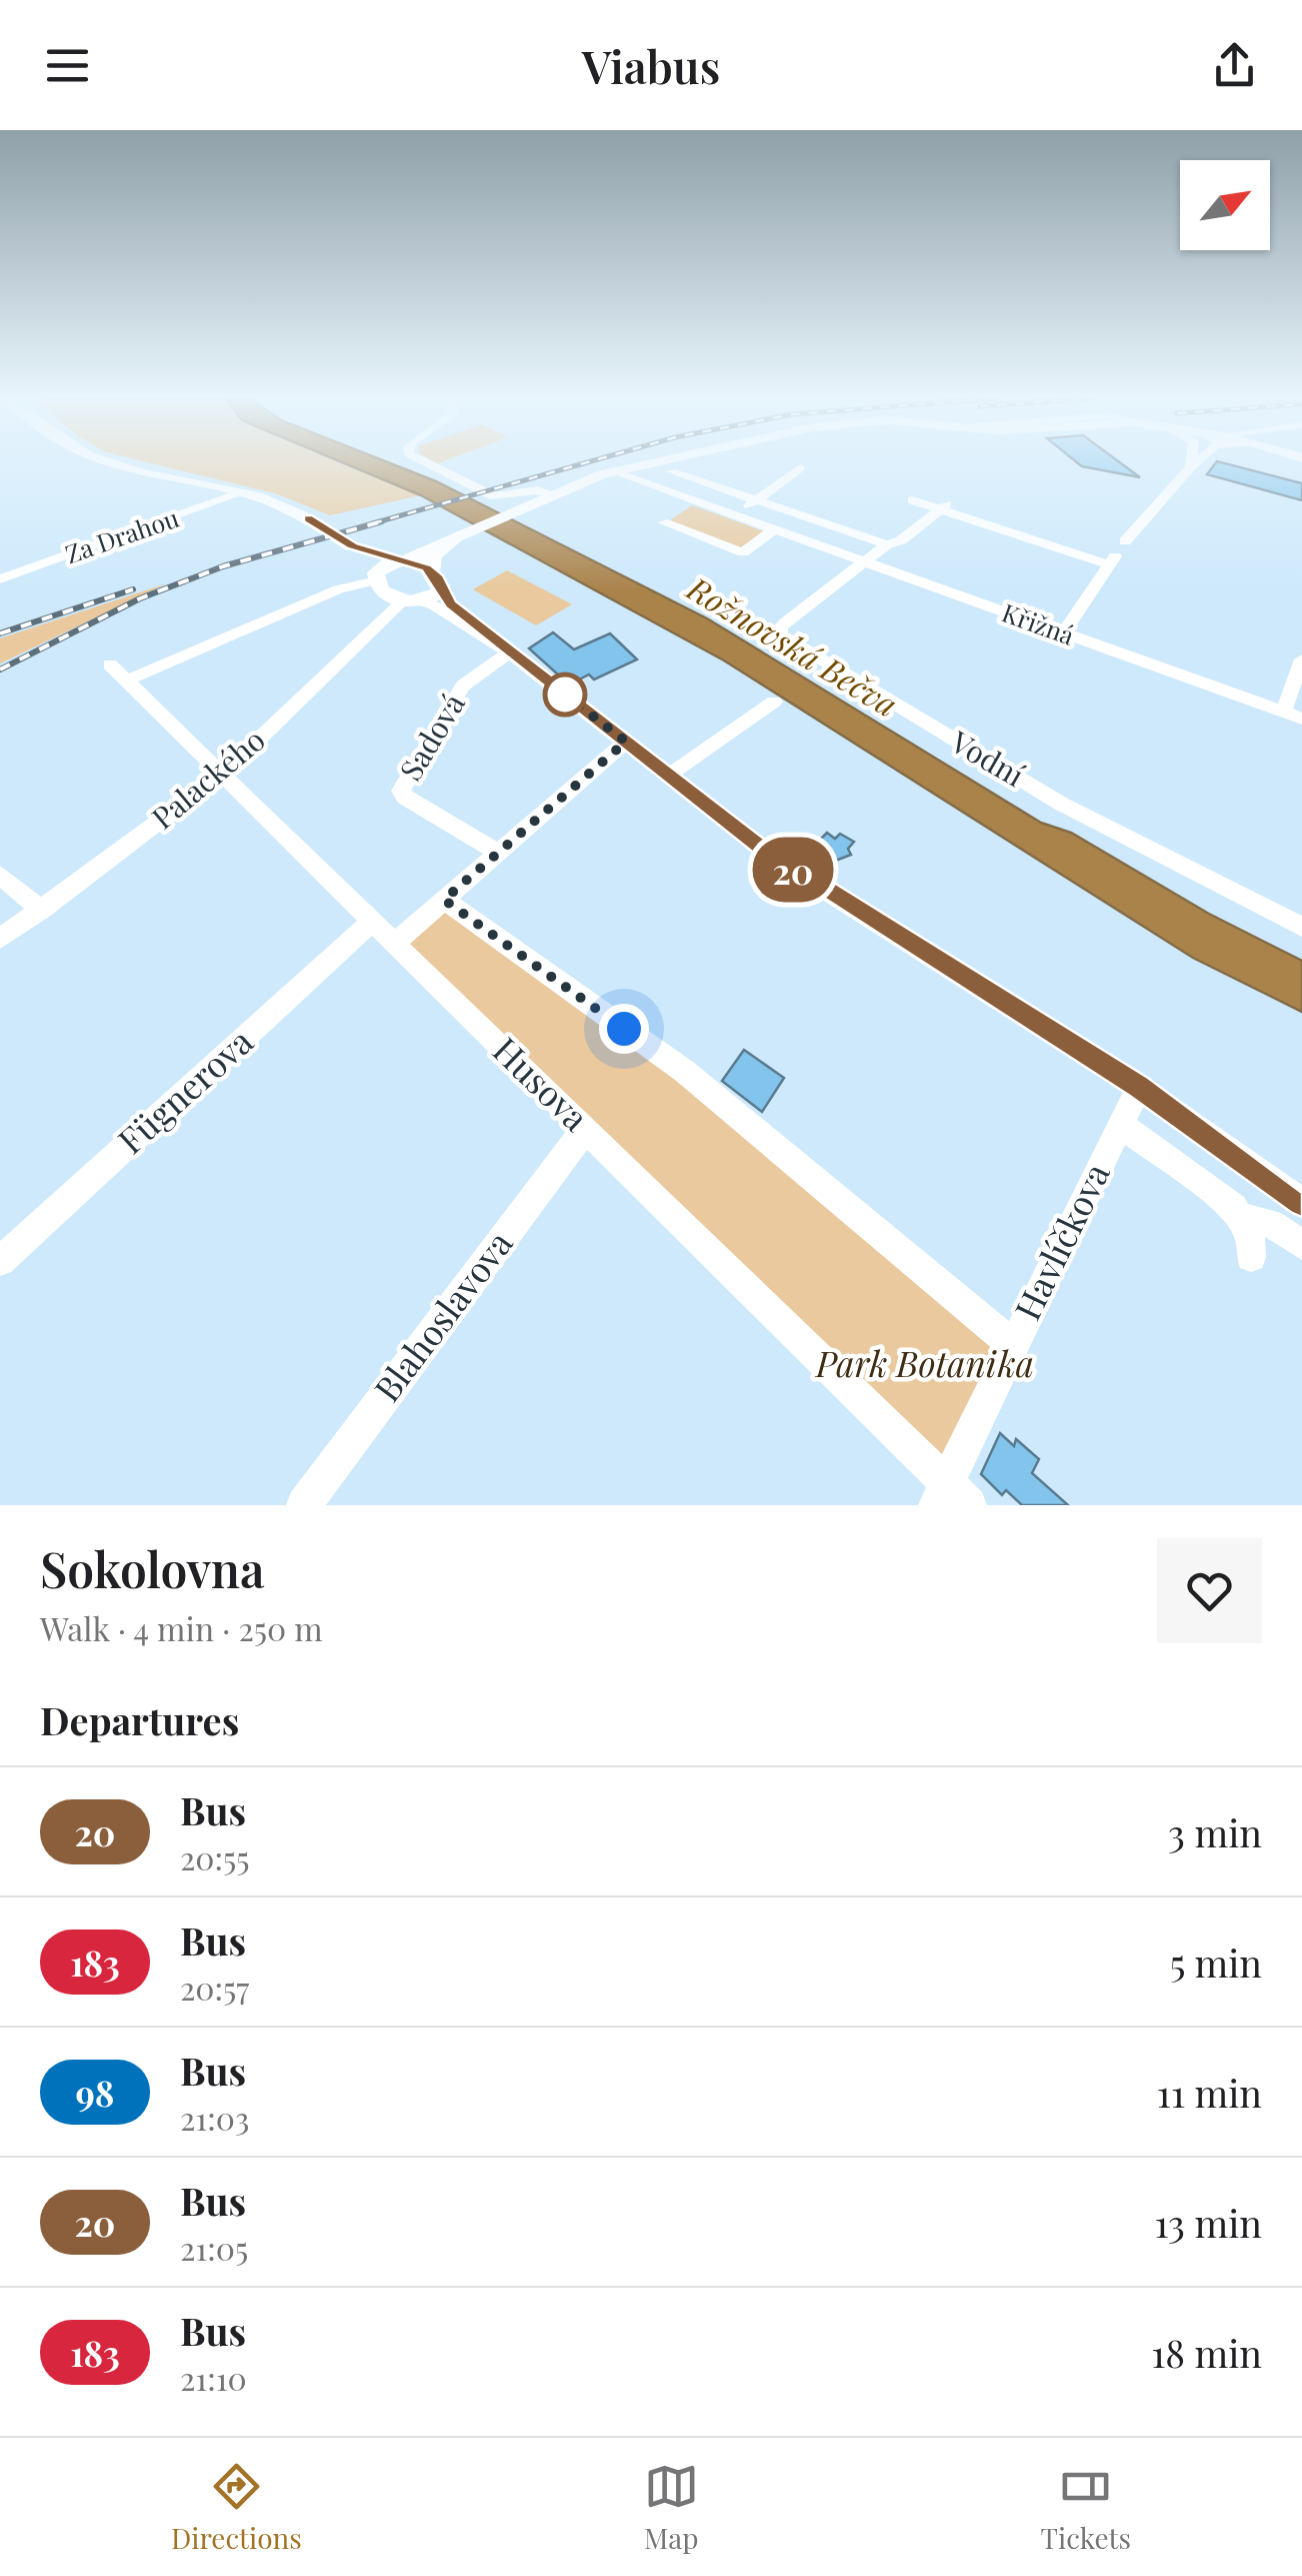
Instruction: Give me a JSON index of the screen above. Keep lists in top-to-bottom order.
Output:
{
  "streets": {
    "street": [
      "Za Drahou",
      "Křižná",
      "Sadová",
      "Vodní",
      "Palackého",
      "Husova",
      "Fügnerova",
      "Havlíčkova",
      "Blahoslavova"
    ]
  },
  "crossings": [
    ["Křižná", "Vodní"],
    ["Palackého", "Husova"],
    ["Husova", "Fügnerova"],
    ["Husova", "Havlíčkova"],
    ["Husova", "Blahoslavova"]
  ],
  "water": ["Rožnovská Bečva"],
  "parks": ["Park Botanika"],
  "lines": ["bus line 20"],
  "north": "top right",
  "page": {
    "header": "Viabus",
    "on_map": "20",
    "heading": [
      ["Sokolovna", "Walk · 4 min · 250 m"],
      "Departures"
    ],
    "list": [
      {
        "mark": "20",
        "name": "Bus",
        "note": "20:55",
        "value": "3 min"
      },
      {
        "mark": "183",
        "name": "Bus",
        "note": "20:57",
        "value": "5 min"
      },
      {
        "mark": "98",
        "name": "Bus",
        "note": "21:03",
        "value": "11 min"
      },
      {
        "mark": "20",
        "name": "Bus",
        "note": "21:05",
        "value": "13 min"
      },
      {
        "mark": "183",
        "name": "Bus",
        "note": "21:10",
        "value": "18 min"
      }
    ],
    "tabs": ["Directions", "Map", "Tickets"]
  }
}
